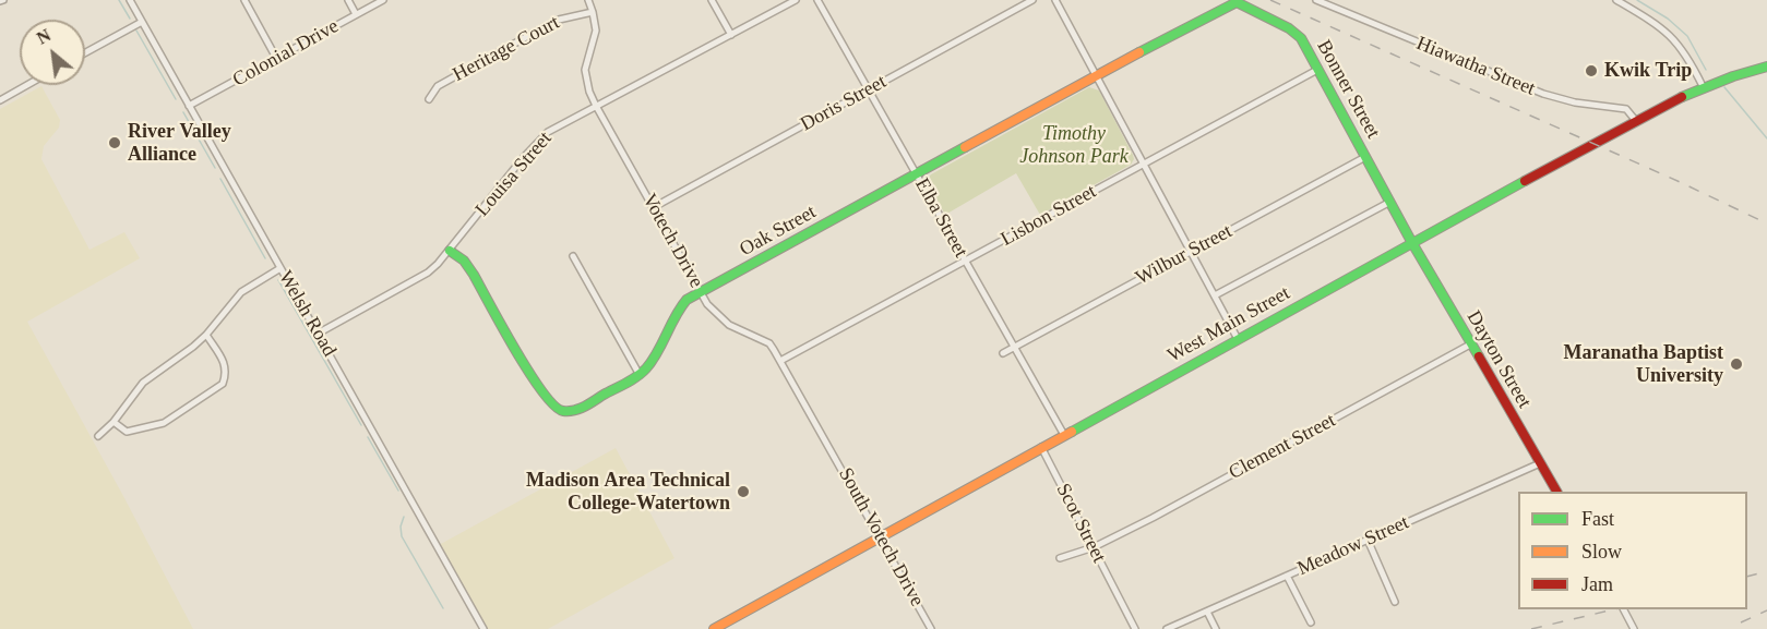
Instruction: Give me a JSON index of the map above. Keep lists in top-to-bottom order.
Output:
{
  "streets": {
    "street": [
      "Heritage Court",
      "Colonial Drive",
      "Hiawatha Street",
      "Bonner Street",
      "Doris Street",
      "Louisa Street",
      "Lisbon Street",
      "Elba Street",
      "Oak Street",
      "Votech Drive",
      "Wilbur Street",
      "Welsh Road",
      "West Main Street",
      "Dayton Street",
      "Clement Street",
      "Scot Street",
      "South Votech Drive",
      "Meadow Street"
    ]
  },
  "crossings": [
    ["Heritage Court", "Votech Drive"],
    ["Colonial Drive", "Welsh Road"],
    ["Hiawatha Street", "West Main Street"],
    ["Bonner Street", "Lisbon Street"],
    ["Bonner Street", "Oak Street"],
    ["Bonner Street", "Wilbur Street"],
    ["Bonner Street", "West Main Street"],
    ["Bonner Street", "Dayton Street"],
    ["Doris Street", "Elba Street"],
    ["Doris Street", "Votech Drive"],
    ["Louisa Street", "Oak Street"],
    ["Louisa Street", "Votech Drive"],
    ["Louisa Street", "Welsh Road"],
    ["Lisbon Street", "Elba Street"],
    ["Lisbon Street", "Votech Drive"],
    ["Elba Street", "Oak Street"],
    ["Elba Street", "Wilbur Street"],
    ["Elba Street", "West Main Street"],
    ["Oak Street", "Votech Drive"],
    ["Votech Drive", "South Votech Drive"],
    ["West Main Street", "Dayton Street"],
    ["West Main Street", "Scot Street"],
    ["West Main Street", "South Votech Drive"],
    ["Dayton Street", "Clement Street"],
    ["Dayton Street", "Meadow Street"],
    ["Clement Street", "Scot Street"]
  ],
  "parks": ["Timothy Johnson Park"],
  "places": [
    "Kwik Trip",
    "River Valley Alliance",
    "Maranatha Baptist University",
    "Madison Area Technical College-Watertown"
  ],
  "legend": ["Fast", "Slow", "Jam"],
  "north": "top left"
}
